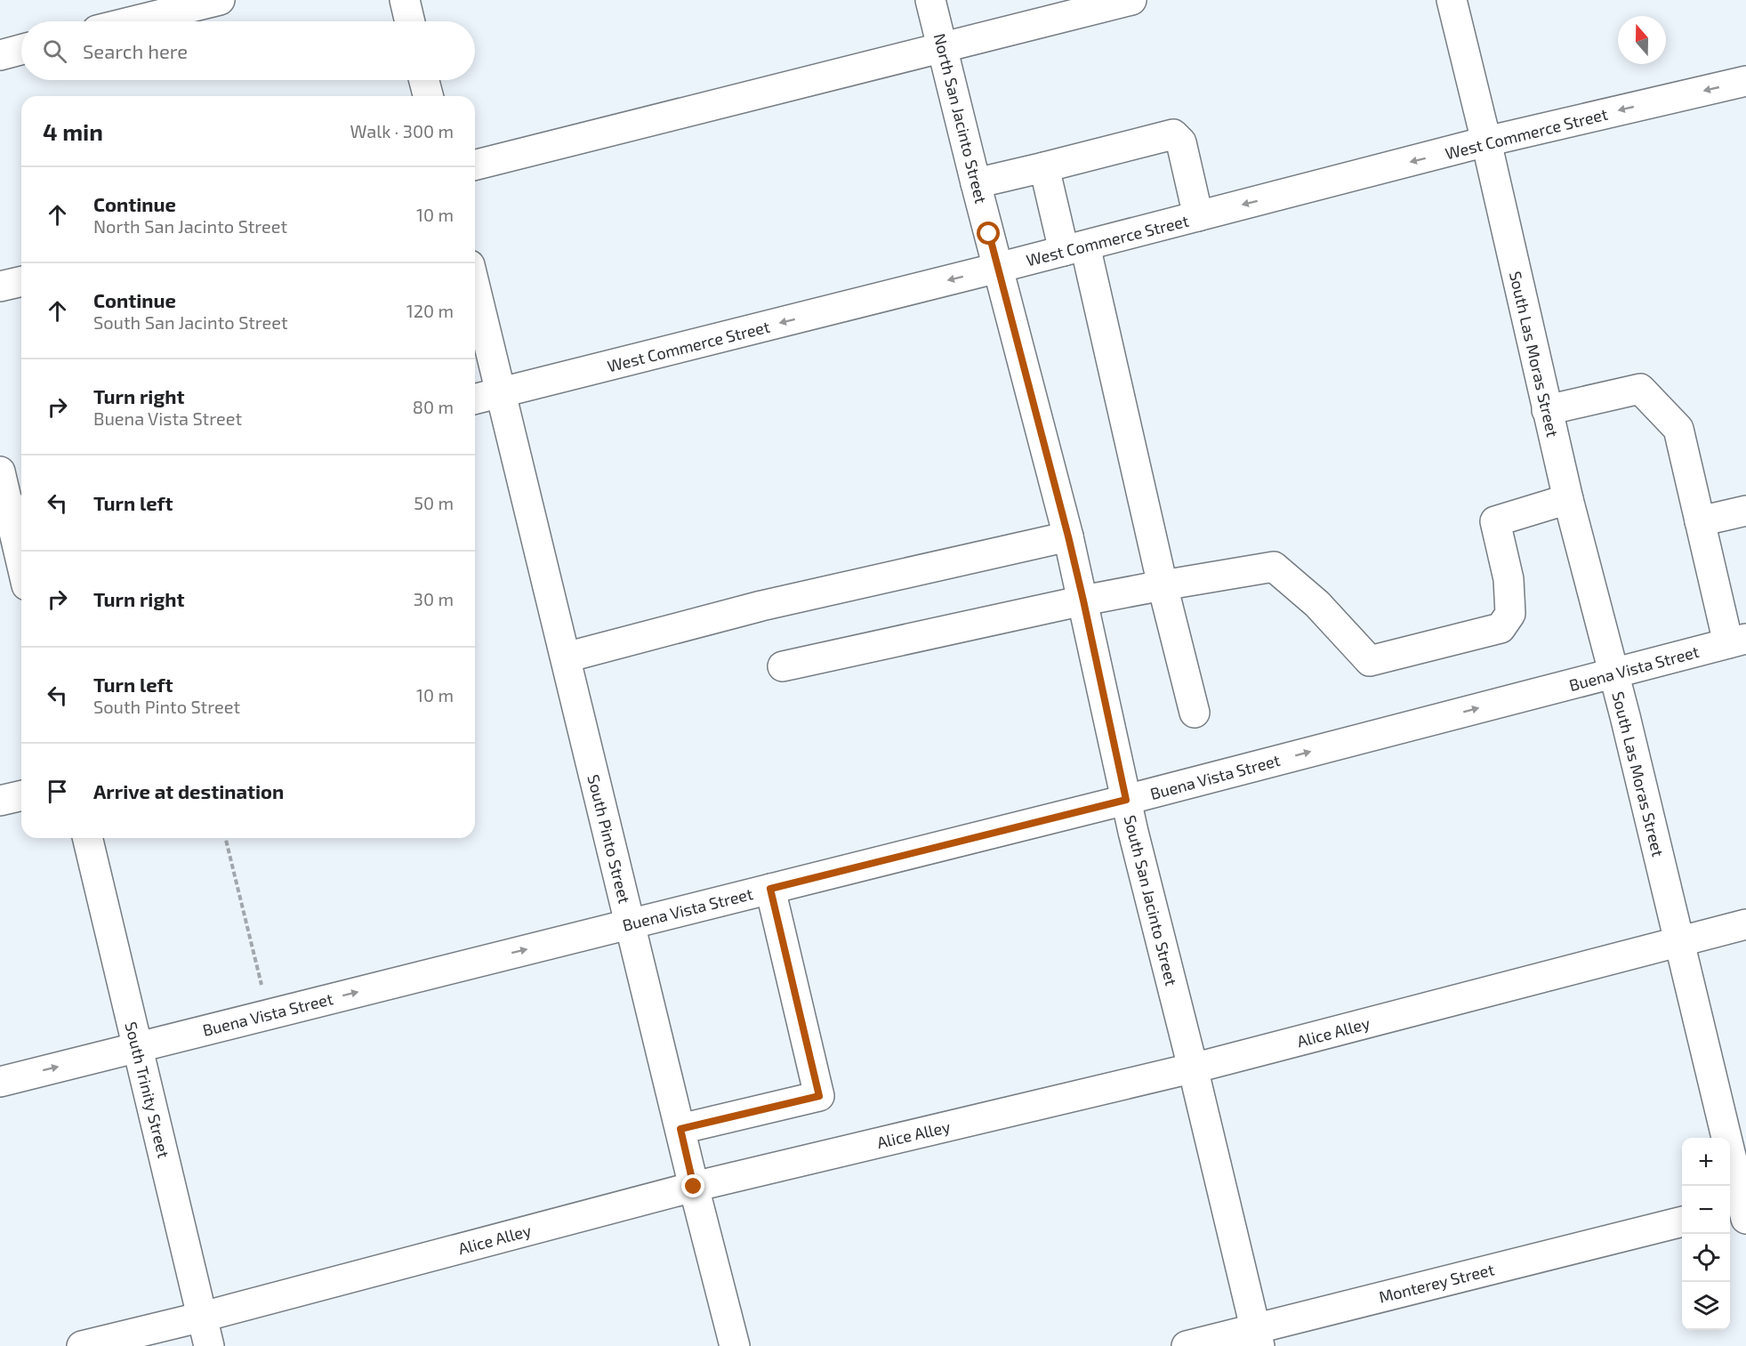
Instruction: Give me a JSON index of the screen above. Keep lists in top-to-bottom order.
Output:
{
  "streets": {
    "street": [
      "North San Jacinto Street",
      "West Commerce Street",
      "South Las Moras Street",
      "Buena Vista Street",
      "South Pinto Street",
      "South San Jacinto Street",
      "Alice Alley",
      "South Trinity Street",
      "Monterey Street"
    ]
  },
  "crossings": [
    ["North San Jacinto Street", "West Commerce Street"],
    ["North San Jacinto Street", "South San Jacinto Street"],
    ["West Commerce Street", "South Las Moras Street"],
    ["West Commerce Street", "South Pinto Street"],
    ["West Commerce Street", "South San Jacinto Street"],
    ["South Las Moras Street", "Buena Vista Street"],
    ["South Las Moras Street", "Alice Alley"],
    ["Buena Vista Street", "South Pinto Street"],
    ["Buena Vista Street", "South San Jacinto Street"],
    ["Buena Vista Street", "South Trinity Street"],
    ["South Pinto Street", "Alice Alley"],
    ["South San Jacinto Street", "Alice Alley"],
    ["South San Jacinto Street", "Monterey Street"],
    ["Alice Alley", "South Trinity Street"]
  ],
  "one_way": ["Buena Vista Street"],
  "north": "top",
  "page": {
    "search": "Search here",
    "heading": ["4 min", "Walk · 300 m"],
    "list": [
      ["Continue", "North San Jacinto Street", "10 m"],
      ["Continue", "South San Jacinto Street", "120 m"],
      ["Turn right", "Buena Vista Street", "80 m"],
      ["Turn left", "50 m"],
      ["Turn right", "30 m"],
      ["Turn left", "South Pinto Street", "10 m"],
      "Arrive at destination"
    ],
    "map_buttons": ["+", "−"]
  }
}
